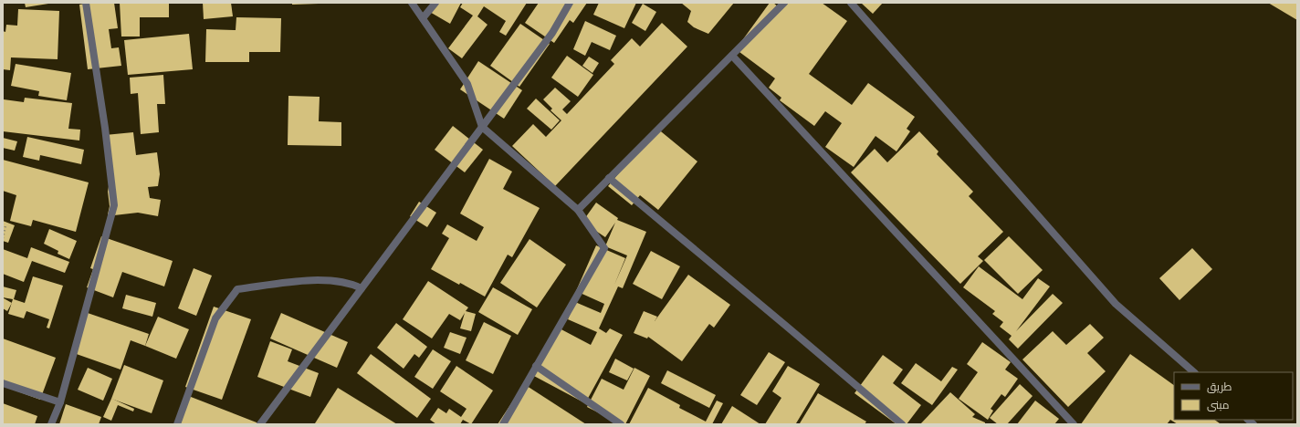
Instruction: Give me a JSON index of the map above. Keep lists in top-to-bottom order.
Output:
{
  "legend": ["طريق", "مبنى"]
}
